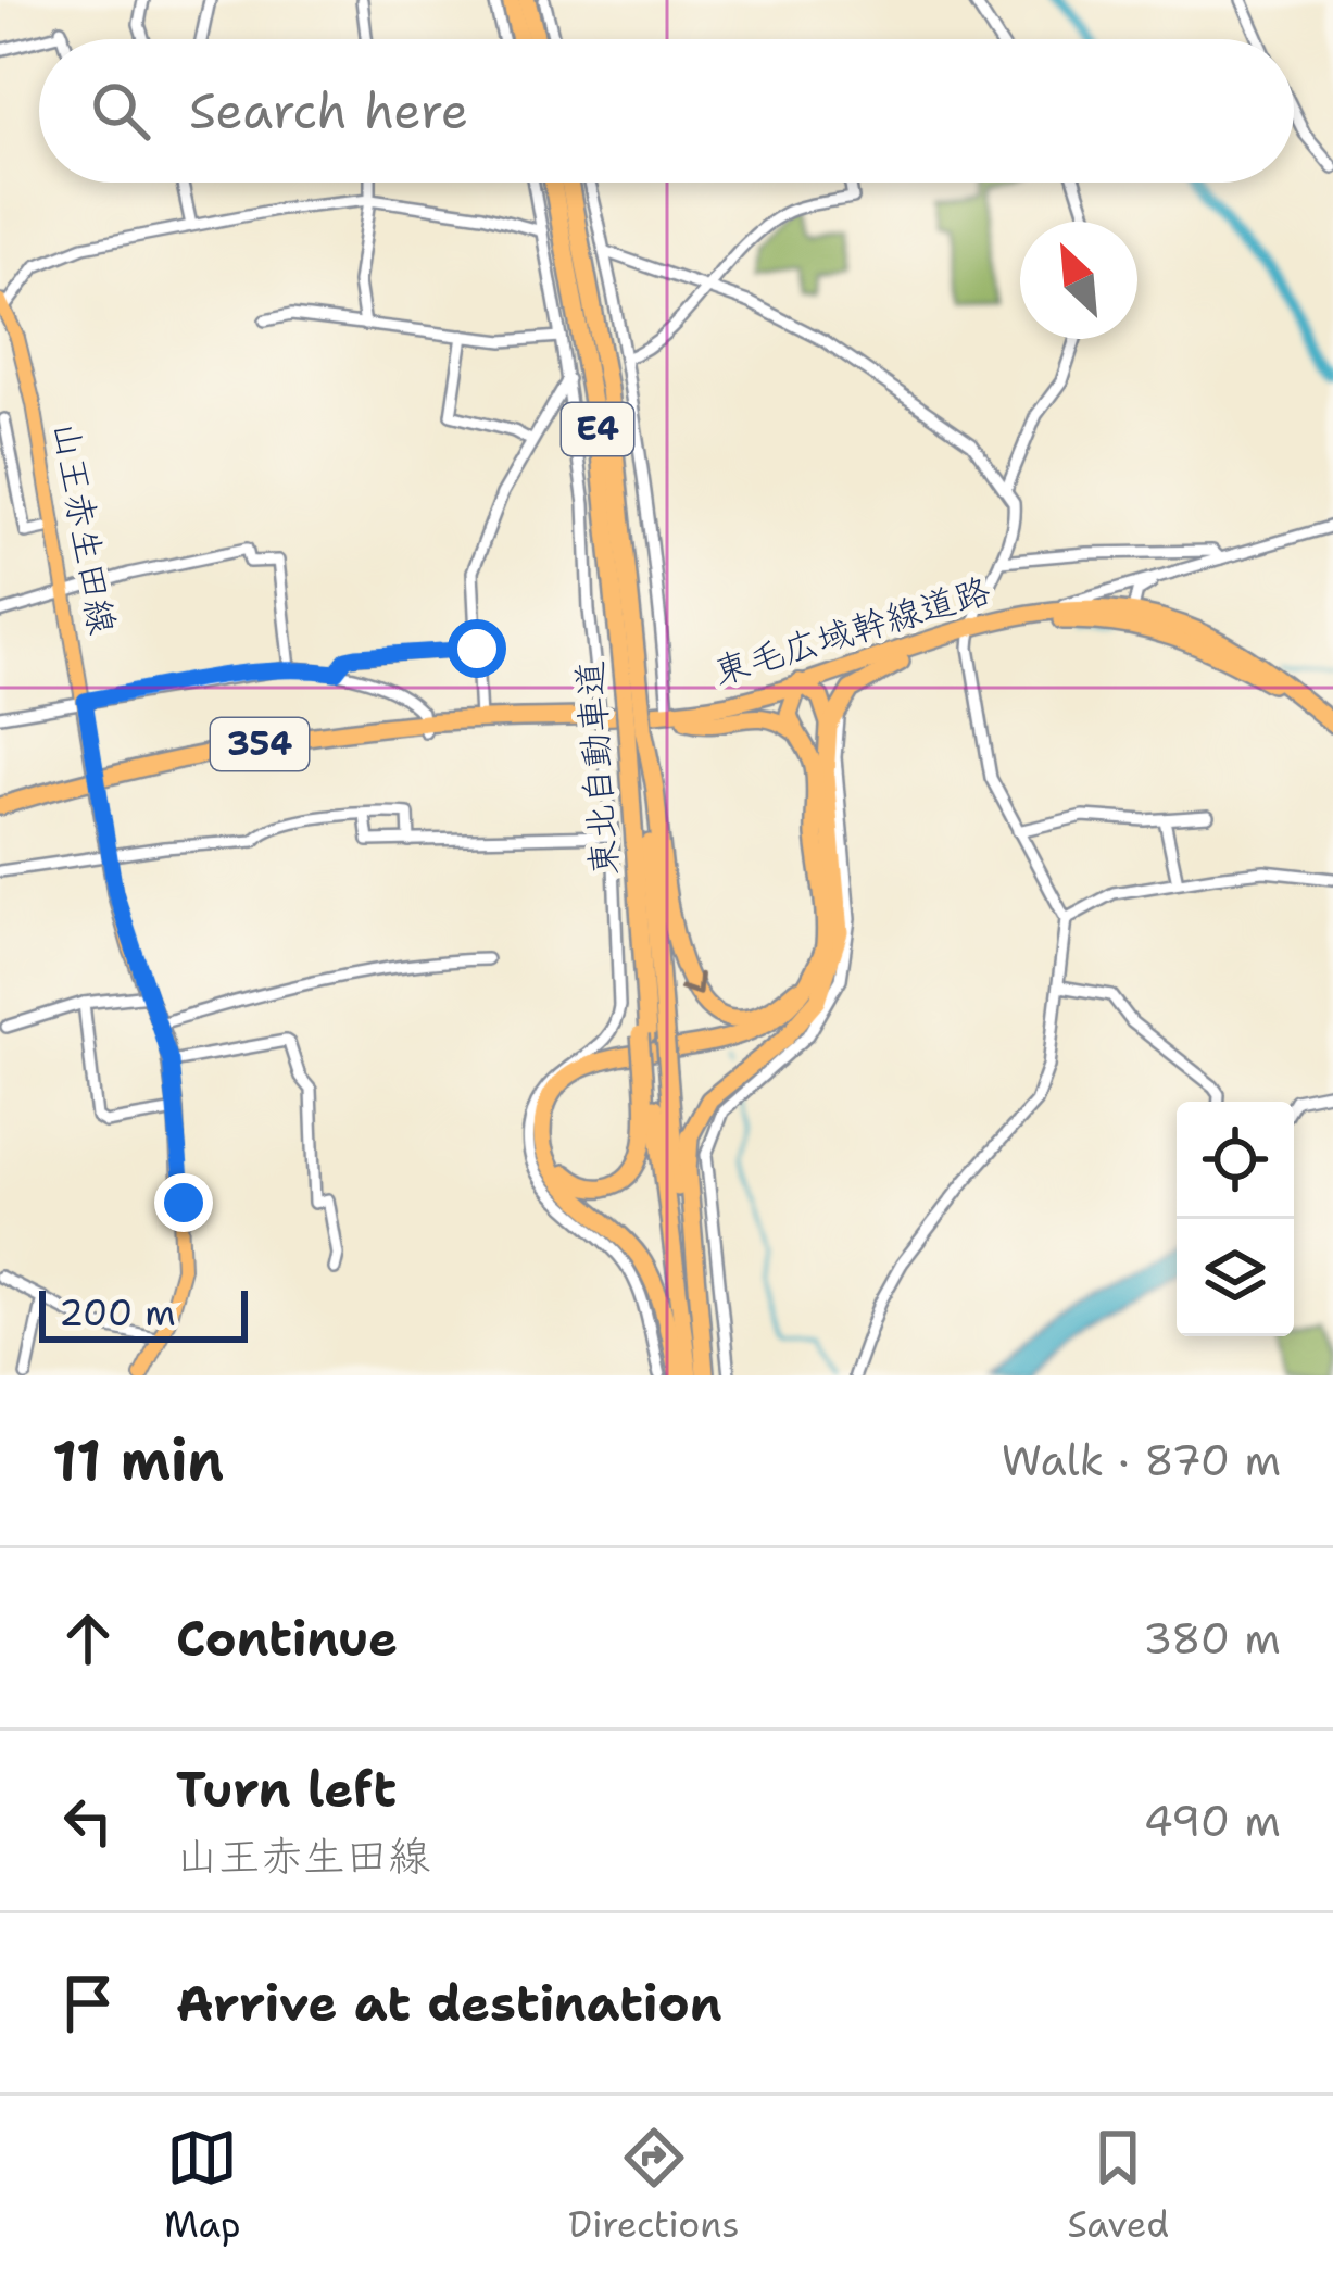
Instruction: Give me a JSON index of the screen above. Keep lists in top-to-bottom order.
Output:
{
  "streets": {
    "highway": [
      "E4",
      "東毛広域幹線道路",
      "354",
      "東北自動車道"
    ],
    "main road": ["山王赤生田線"]
  },
  "crossings": [
    ["山王赤生田線", "東毛広域幹線道路"]
  ],
  "scale_bar": "200 m",
  "north": "top left",
  "page": {
    "search": "Search here",
    "scale": "200 m",
    "heading": ["11 min", "Walk · 870 m"],
    "list": [
      ["Continue", "380 m"],
      ["Turn left", "山王赤生田線", "490 m"],
      "Arrive at destination"
    ],
    "nav": ["Map", "Directions", "Saved"]
  }
}
